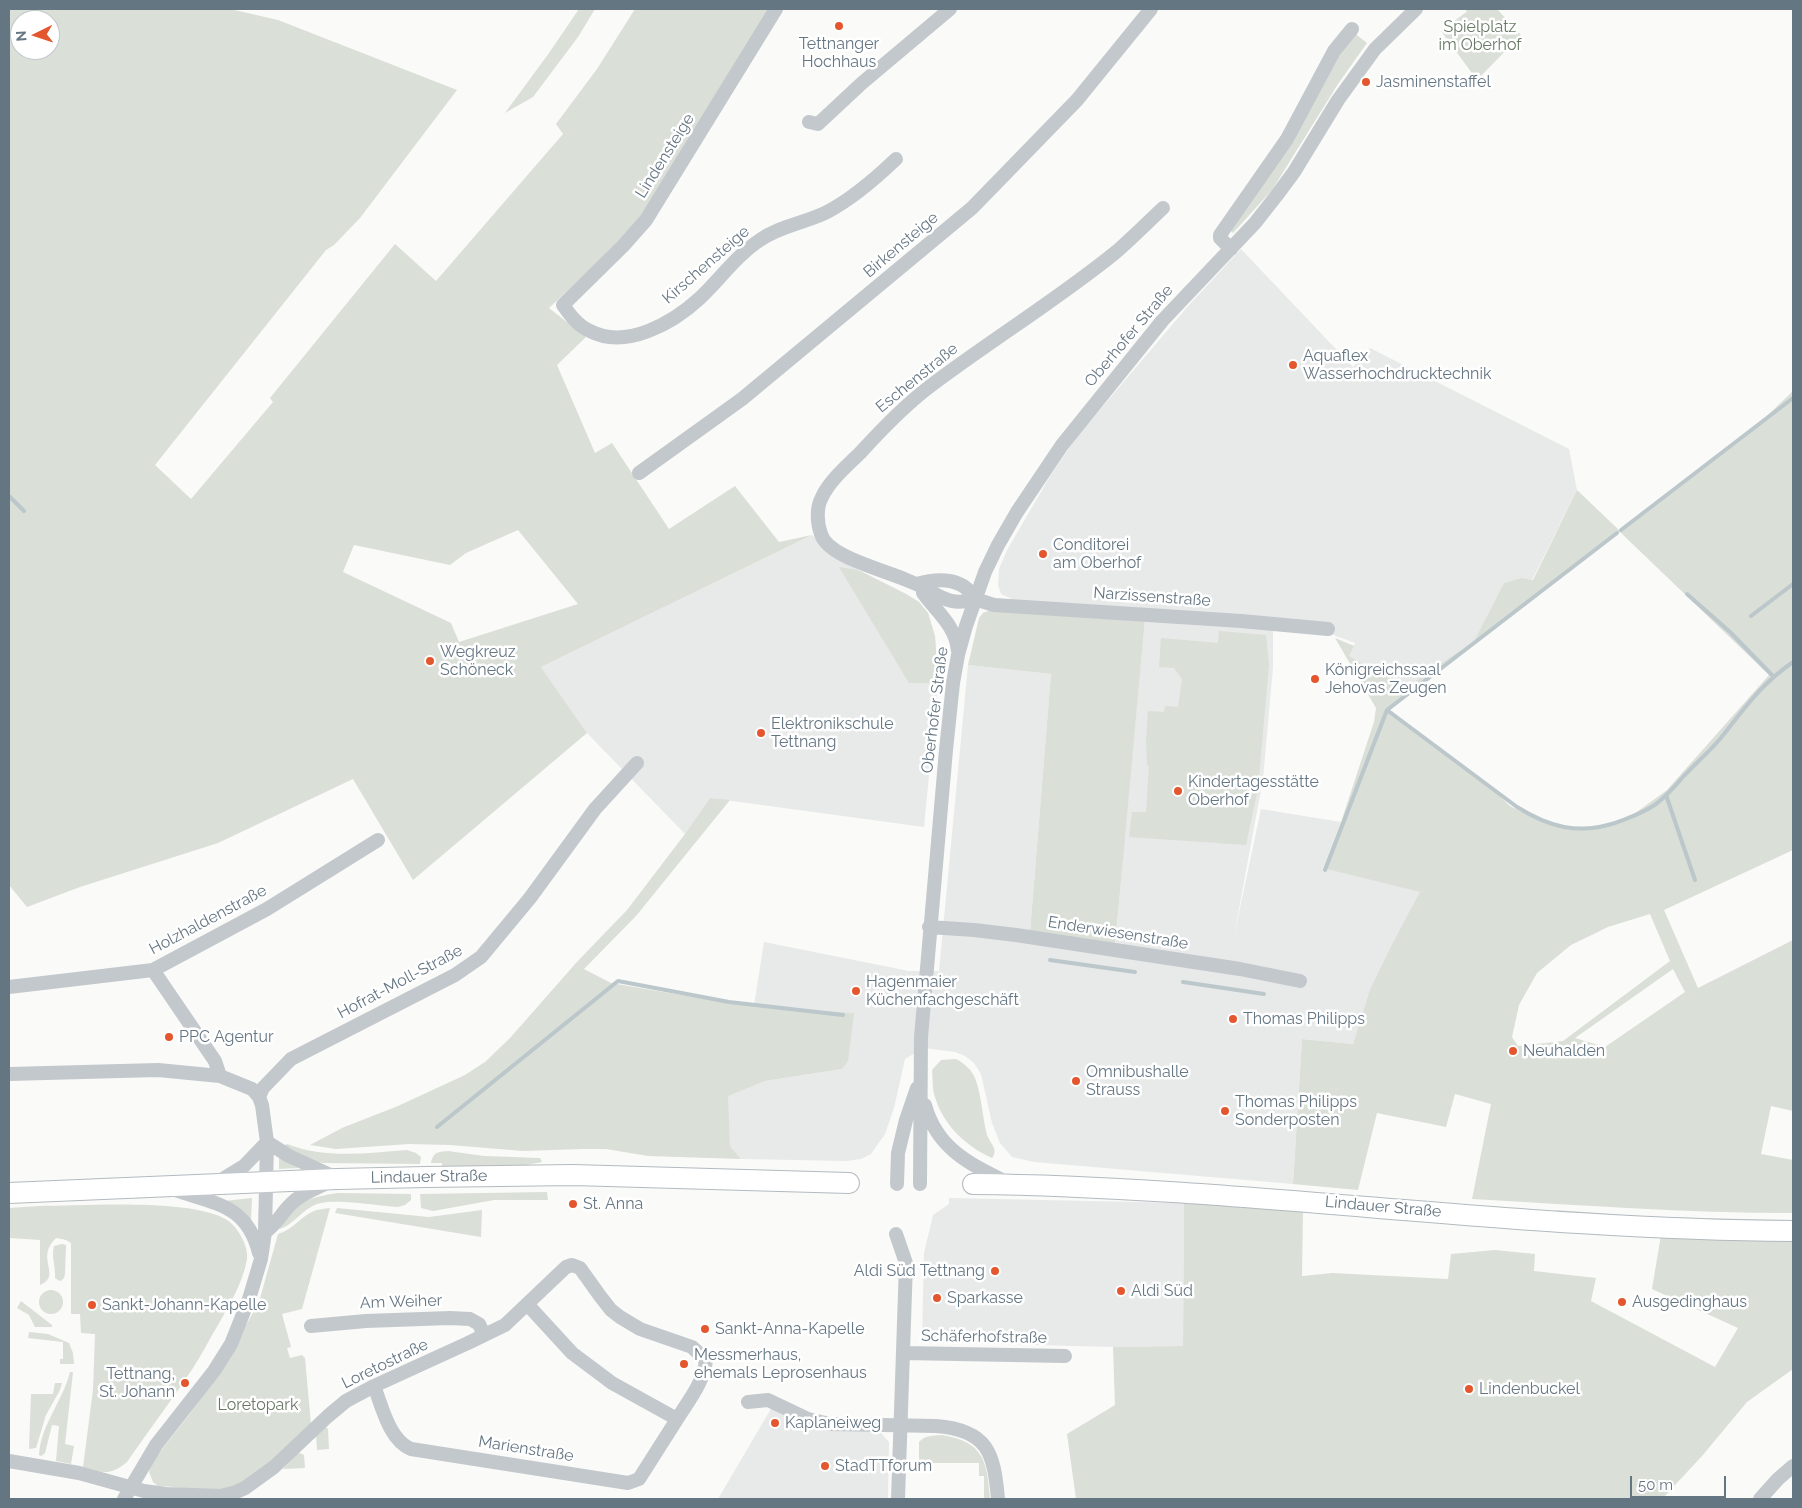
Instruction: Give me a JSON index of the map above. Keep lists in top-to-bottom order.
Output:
{
  "streets": {
    "main road": ["Lindauer Straße"],
    "street": [
      "Lindensteige",
      "Birkensteige",
      "Kirschensteige",
      "Oberhofer Straße",
      "Eschenstraße",
      "Narzissenstraße",
      "Holzhaldenstraße",
      "Enderwiesenstraße",
      "Hofrat-Moll-Straße",
      "Am Weiher",
      "Schäferhofstraße",
      "Loretostraße",
      "Marienstraße"
    ]
  },
  "crossings": [
    ["Lindensteige", "Kirschensteige"],
    ["Oberhofer Straße", "Eschenstraße"],
    ["Oberhofer Straße", "Narzissenstraße"],
    ["Oberhofer Straße", "Enderwiesenstraße"],
    ["Oberhofer Straße", "Lindauer Straße"],
    ["Eschenstraße", "Narzissenstraße"],
    ["Am Weiher", "Loretostraße"],
    ["Loretostraße", "Marienstraße"]
  ],
  "parks": ["Spielplatz im Oberhof", "Loretopark"],
  "places": [
    "Tettnanger Hochhaus",
    "Jasminenstaffel",
    "Aquaflex Wasserhochdrucktechnik",
    "Conditorei am Oberhof",
    "Wegkreuz Schöneck",
    "Königreichssaal Jehovas Zeugen",
    "Elektronikschule Tettnang",
    "Kindertagesstätte Oberhof",
    "Hagenmaier Küchenfachgeschäft",
    "Thomas Philipps",
    "PPC Agentur",
    "Neuhalden",
    "Omnibushalle Strauss",
    "Thomas Philipps Sonderposten",
    "St. Anna",
    "Aldi Süd Tettnang",
    "Aldi Süd",
    "Sparkasse",
    "Ausgedinghaus",
    "Sankt-Johann-Kapelle",
    "Sankt-Anna-Kapelle",
    "Messmerhaus, ehemals Leprosenhaus",
    "Tettnang, St. Johann",
    "Lindenbuckel",
    "Kaplaneiweg",
    "StadTTforum"
  ],
  "scale_bar": "50 m",
  "north": "left"
}
